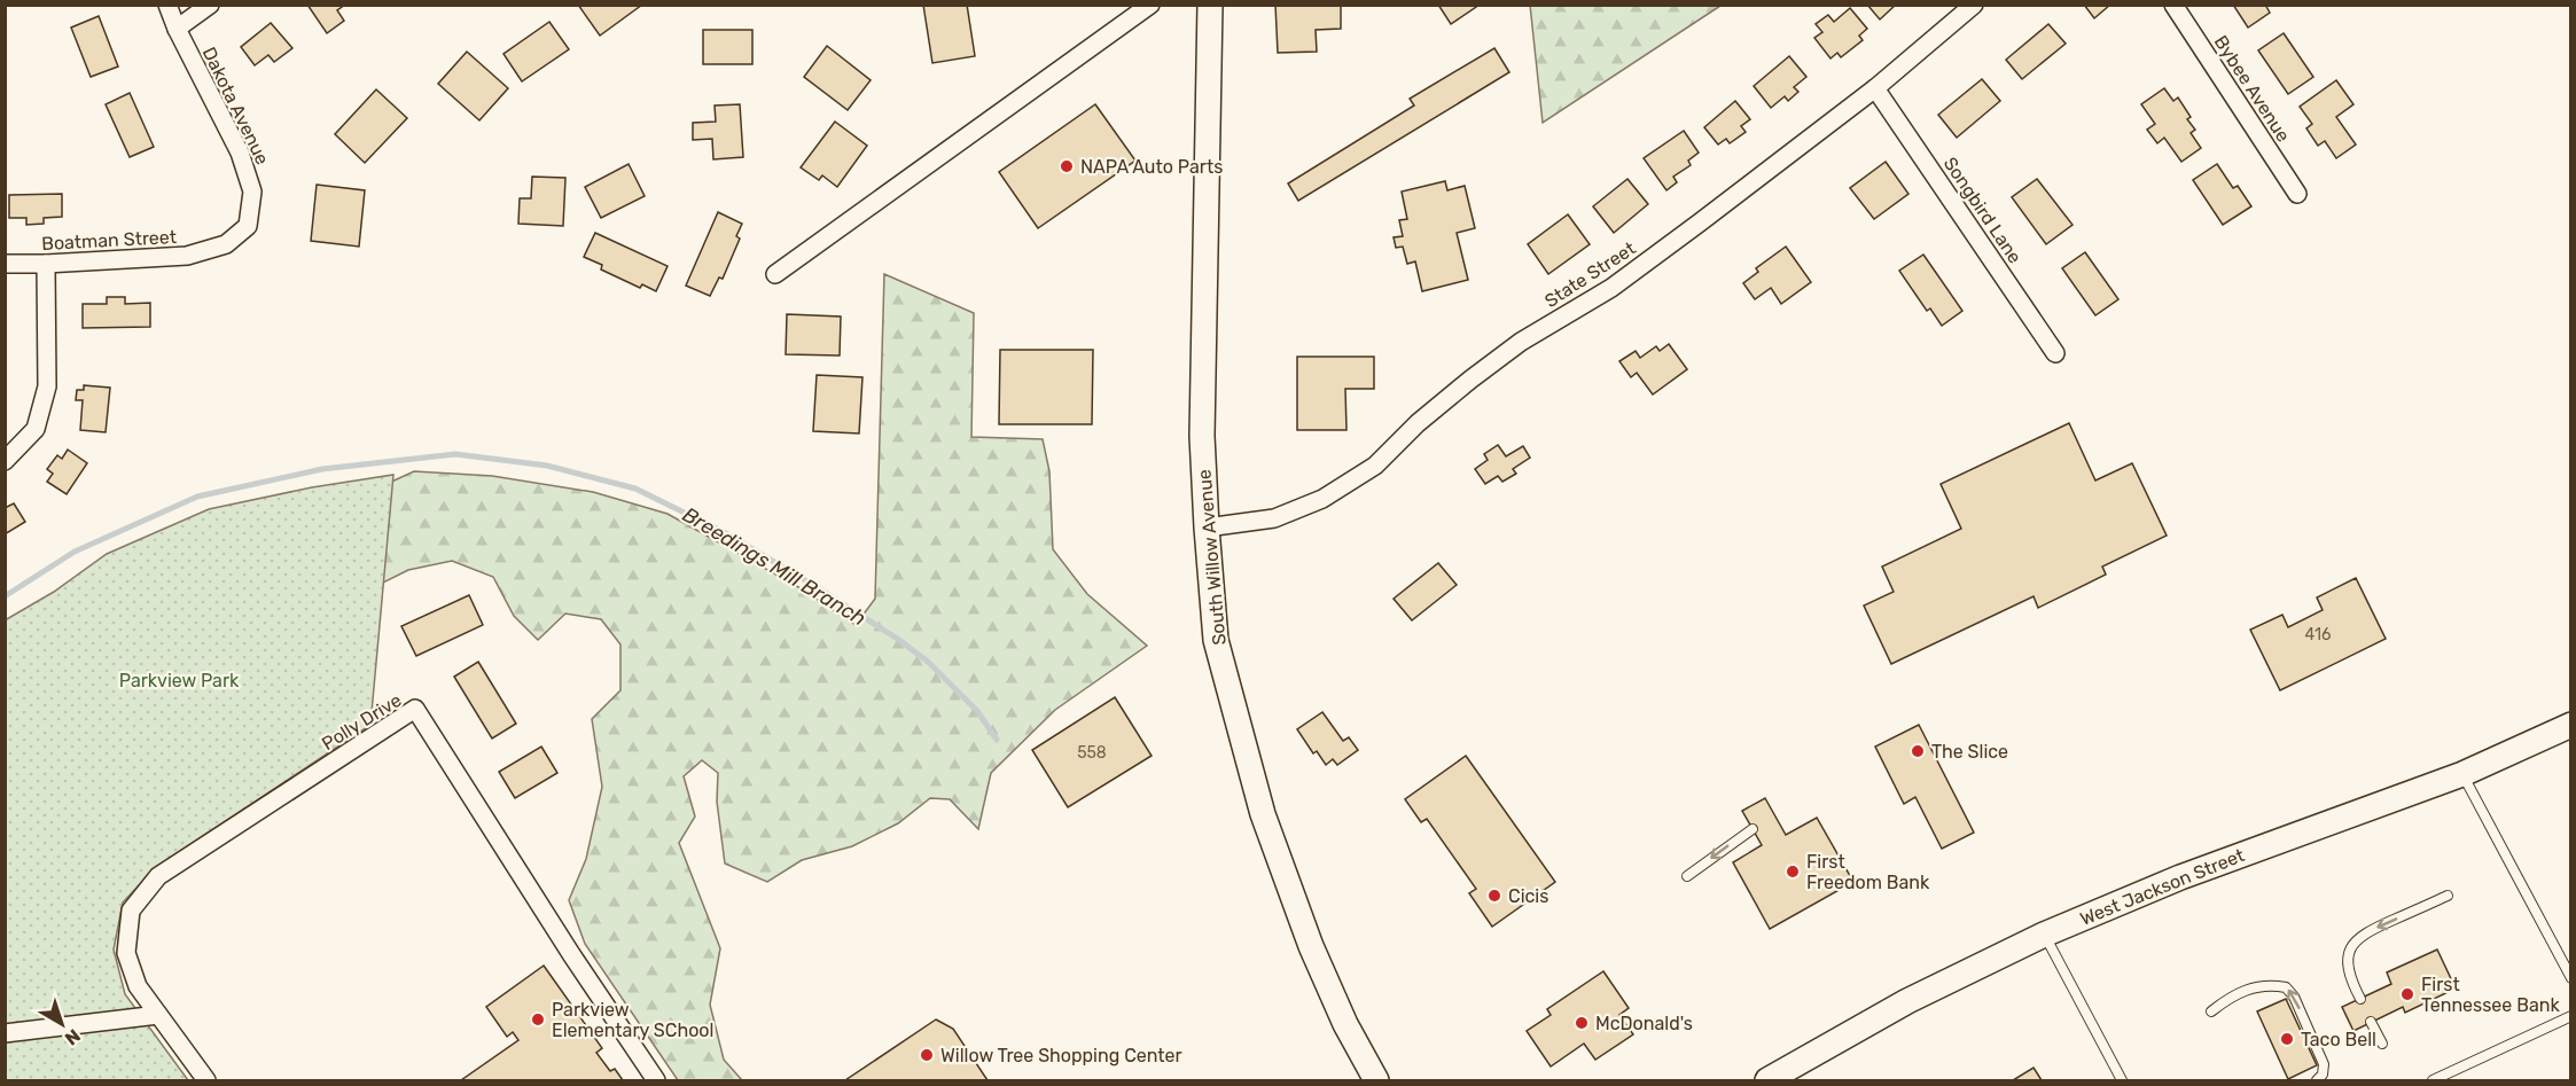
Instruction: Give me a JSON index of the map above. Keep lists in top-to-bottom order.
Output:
{
  "streets": {
    "main road": ["South Willow Avenue", "West Jackson Street"],
    "street": [
      "Bybee Avenue",
      "Dakota Avenue",
      "Songbird Lane",
      "Boatman Street",
      "State Street",
      "Polly Drive"
    ]
  },
  "crossings": [
    ["Dakota Avenue", "Boatman Street"],
    ["Songbird Lane", "State Street"],
    ["State Street", "South Willow Avenue"]
  ],
  "water": ["Breedings Mill Branch"],
  "parks": ["Parkview Park"],
  "places": [
    "NAPA Auto Parts",
    "The Slice",
    "First Freedom Bank",
    "Cicis",
    "First Tennessee Bank",
    "Parkview Elementary SChool",
    "McDonald's",
    "Taco Bell",
    "Willow Tree Shopping Center"
  ],
  "house_numbers": ["416", "558"],
  "north": "bottom right"
}
